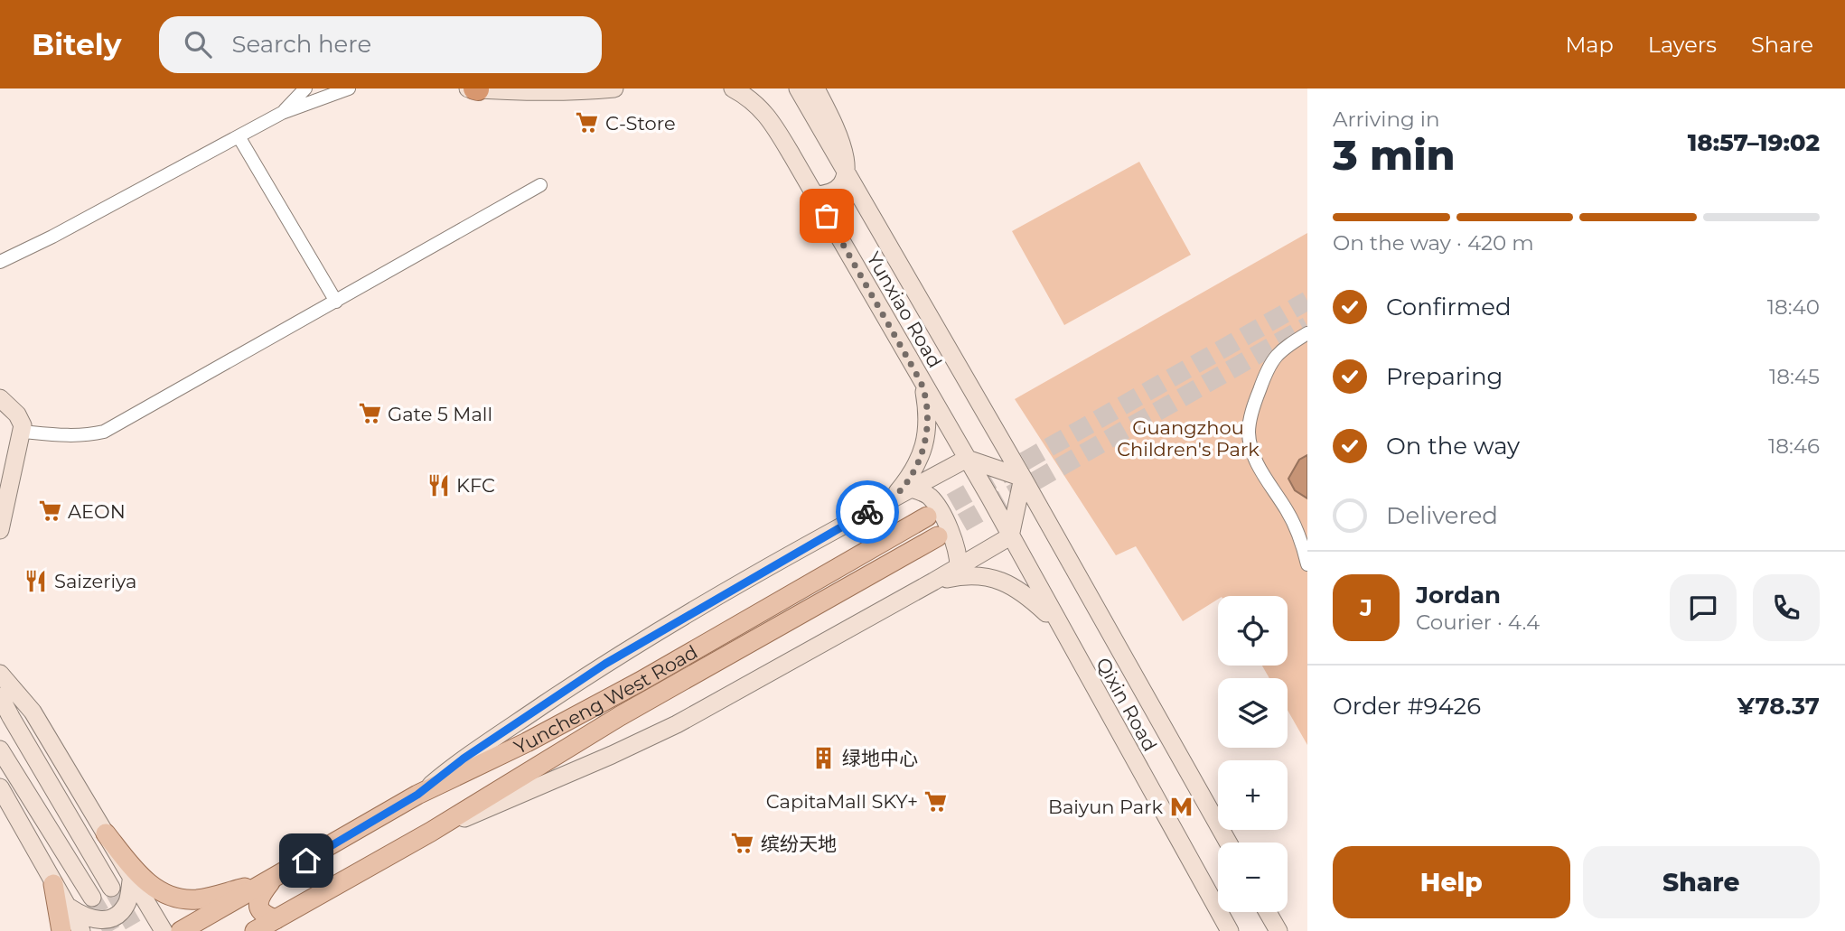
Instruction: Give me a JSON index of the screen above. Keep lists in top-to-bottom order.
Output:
{
  "streets": {
    "main road": ["Yunxiao Road", "Yuncheng West Road", "Qixin Road"]
  },
  "crossings": [
    ["Yunxiao Road", "Qixin Road"]
  ],
  "parks": ["Guangzhou Children's Park"],
  "places": {
    "supermarket": [
      "C-Store",
      "Gate 5 Mall",
      "AEON",
      "CapitaMall SKY+",
      "缤纷天地"
    ],
    "restaurant": ["KFC", "Saizeriya"],
    "building": ["绿地中心"],
    "metro station": ["Baiyun Park"]
  },
  "page": {
    "header": "Bitely",
    "search": "Search here",
    "nav": ["Map", "Layers", "Share"],
    "heading": ["3 min", "Arriving in", "18:57–19:02"],
    "panel": [
      "Jordan",
      "Courier · 4.4",
      "Order #9426",
      "¥78.37"
    ],
    "bar": "On the way · 420 m",
    "list": [
      ["Confirmed", "18:40"],
      ["Preparing", "18:45"],
      ["On the way", "18:46"],
      "Delivered"
    ],
    "round": "J",
    "map_buttons": ["+", "−"],
    "buttons": ["Help", "Share"]
  }
}
